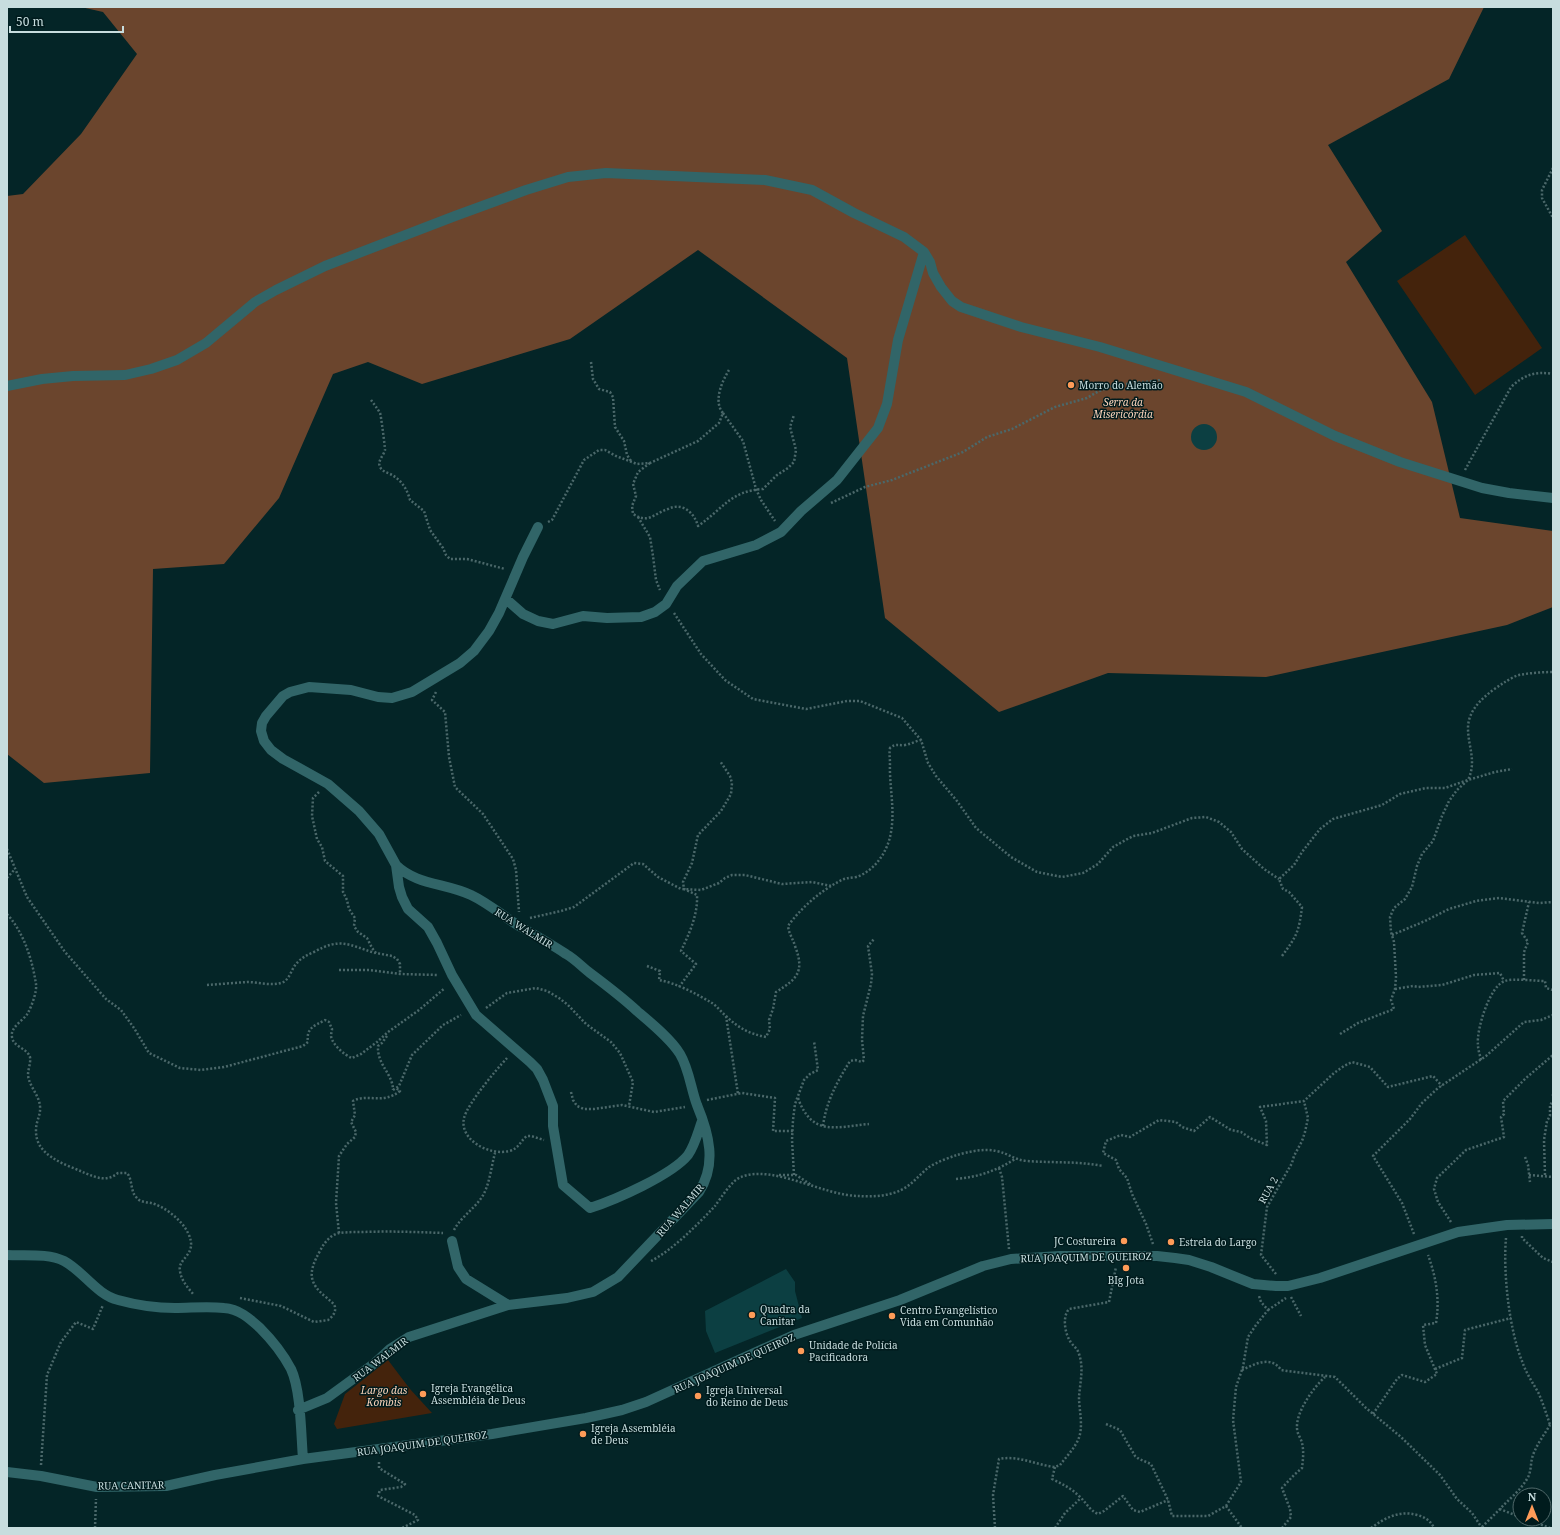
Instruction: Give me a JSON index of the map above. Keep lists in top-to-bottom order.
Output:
{
  "streets": {
    "street": ["RUA WALMIR", "RUA JOAQUIM DE QUEIROZ", "RUA CANITAR"],
    "path": ["RUA 2"]
  },
  "crossings": [
    ["RUA 2", "RUA JOAQUIM DE QUEIROZ"],
    ["RUA JOAQUIM DE QUEIROZ", "RUA CANITAR"]
  ],
  "parks": ["Serra da Misericórdia", "Largo das Kombis"],
  "places": [
    "Morro do Alemão",
    "JC Costureira",
    "Estrela do Largo",
    "BIg Jota",
    "Quadra da Canitar",
    "Centro Evangelístico Vida em Comunhão",
    "Unidade de Polícia Pacificadora",
    "Igreja Evangélica Assembléia de Deus",
    "Igreja Universal do Reino de Deus",
    "Igreja Assembléia de Deus"
  ],
  "scale_bar": "50 m",
  "north": "top"
}
